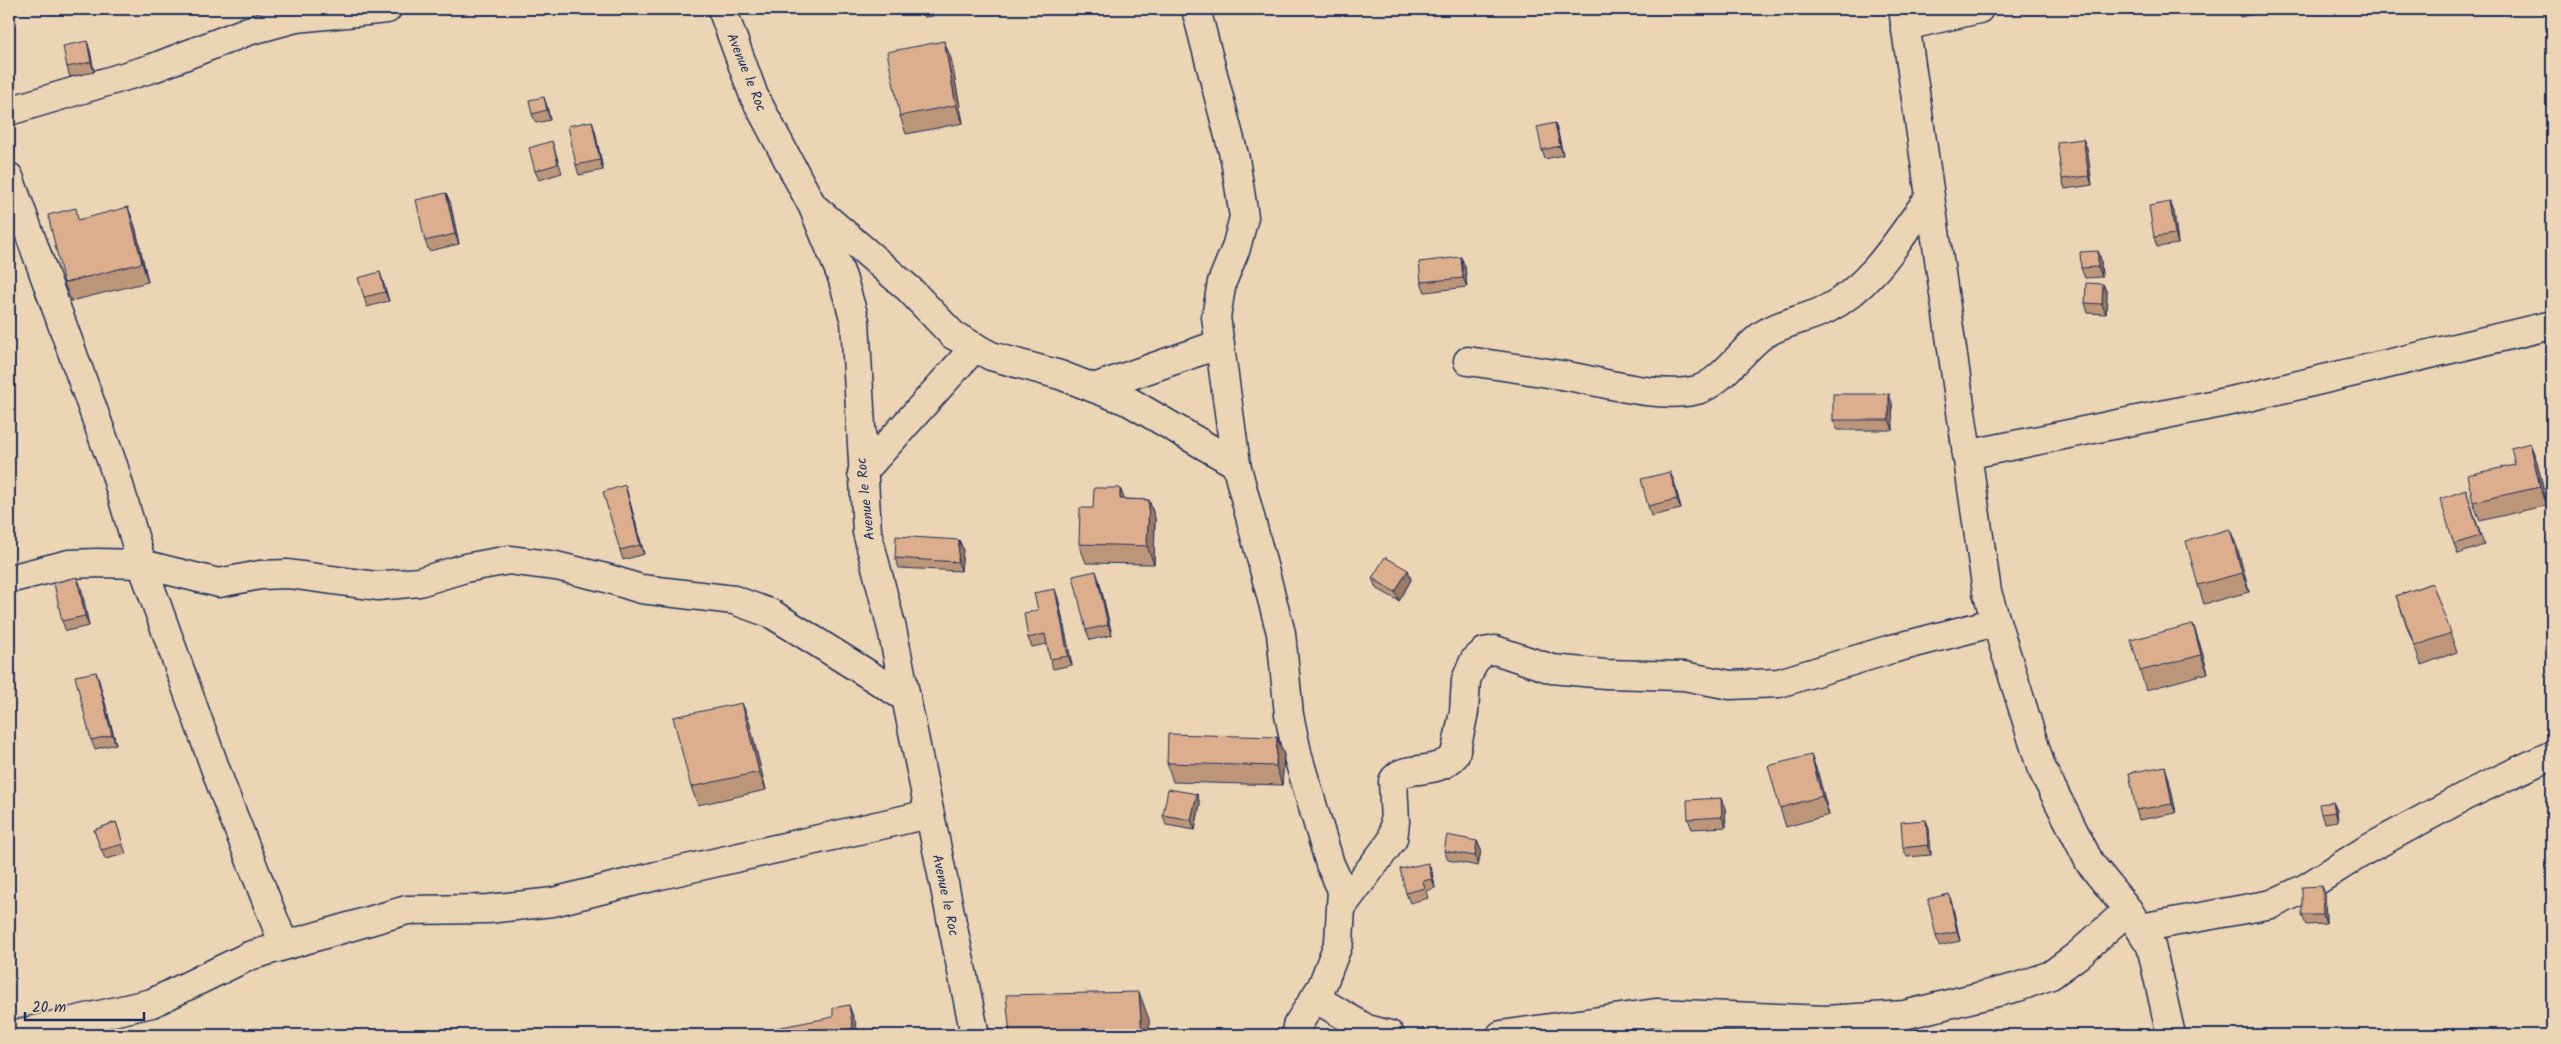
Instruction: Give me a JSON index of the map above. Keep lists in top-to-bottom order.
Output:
{
  "streets": {
    "street": ["Avenue le Roc"]
  },
  "scale_bar": "20 m"
}
